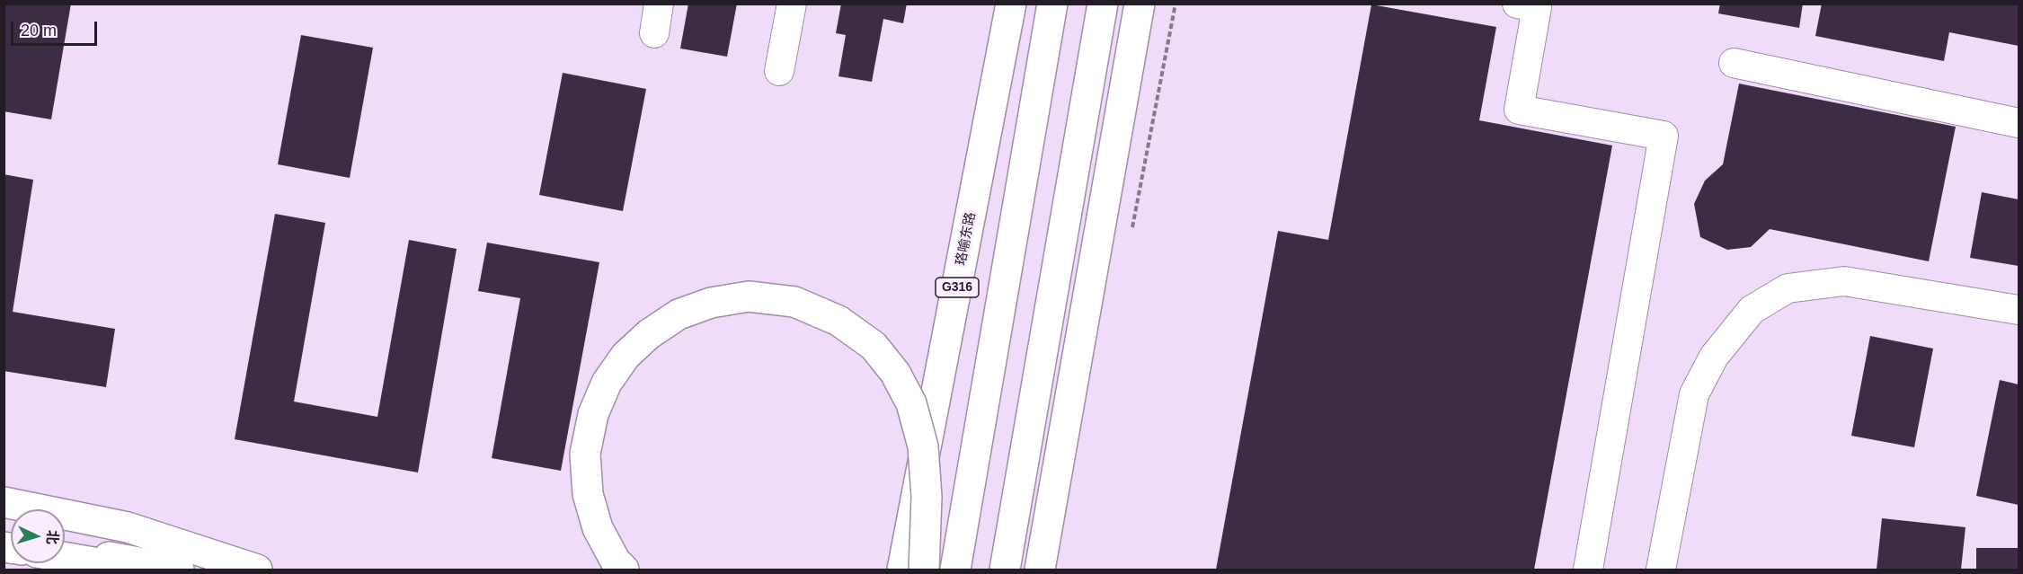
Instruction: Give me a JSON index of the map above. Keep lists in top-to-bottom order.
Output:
{
  "streets": {
    "main road": ["珞喻东路", "G316"]
  },
  "scale_bar": "20 m",
  "north": "right"
}
